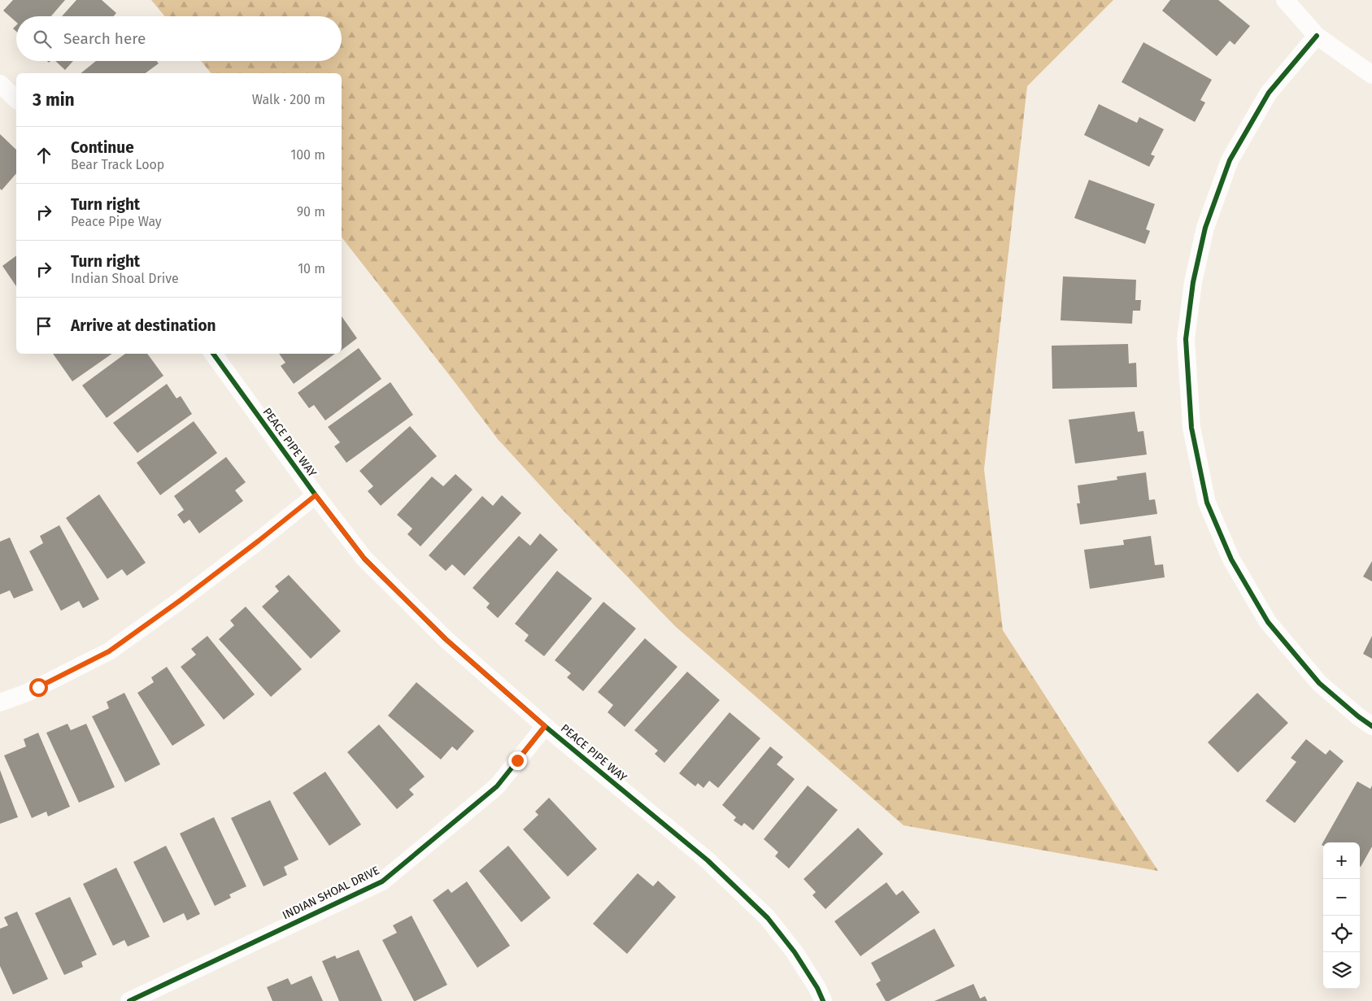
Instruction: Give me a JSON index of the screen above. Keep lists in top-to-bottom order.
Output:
{
  "streets": {
    "street": ["PEACE PIPE WAY", "INDIAN SHOAL DRIVE"]
  },
  "crossings": [
    ["PEACE PIPE WAY", "INDIAN SHOAL DRIVE"]
  ],
  "page": {
    "search": "Search here",
    "heading": ["3 min", "Walk · 200 m"],
    "list": [
      ["Continue", "Bear Track Loop", "100 m"],
      ["Turn right", "Peace Pipe Way", "90 m"],
      ["Turn right", "Indian Shoal Drive", "10 m"],
      "Arrive at destination"
    ],
    "map_buttons": ["+", "−"]
  }
}
